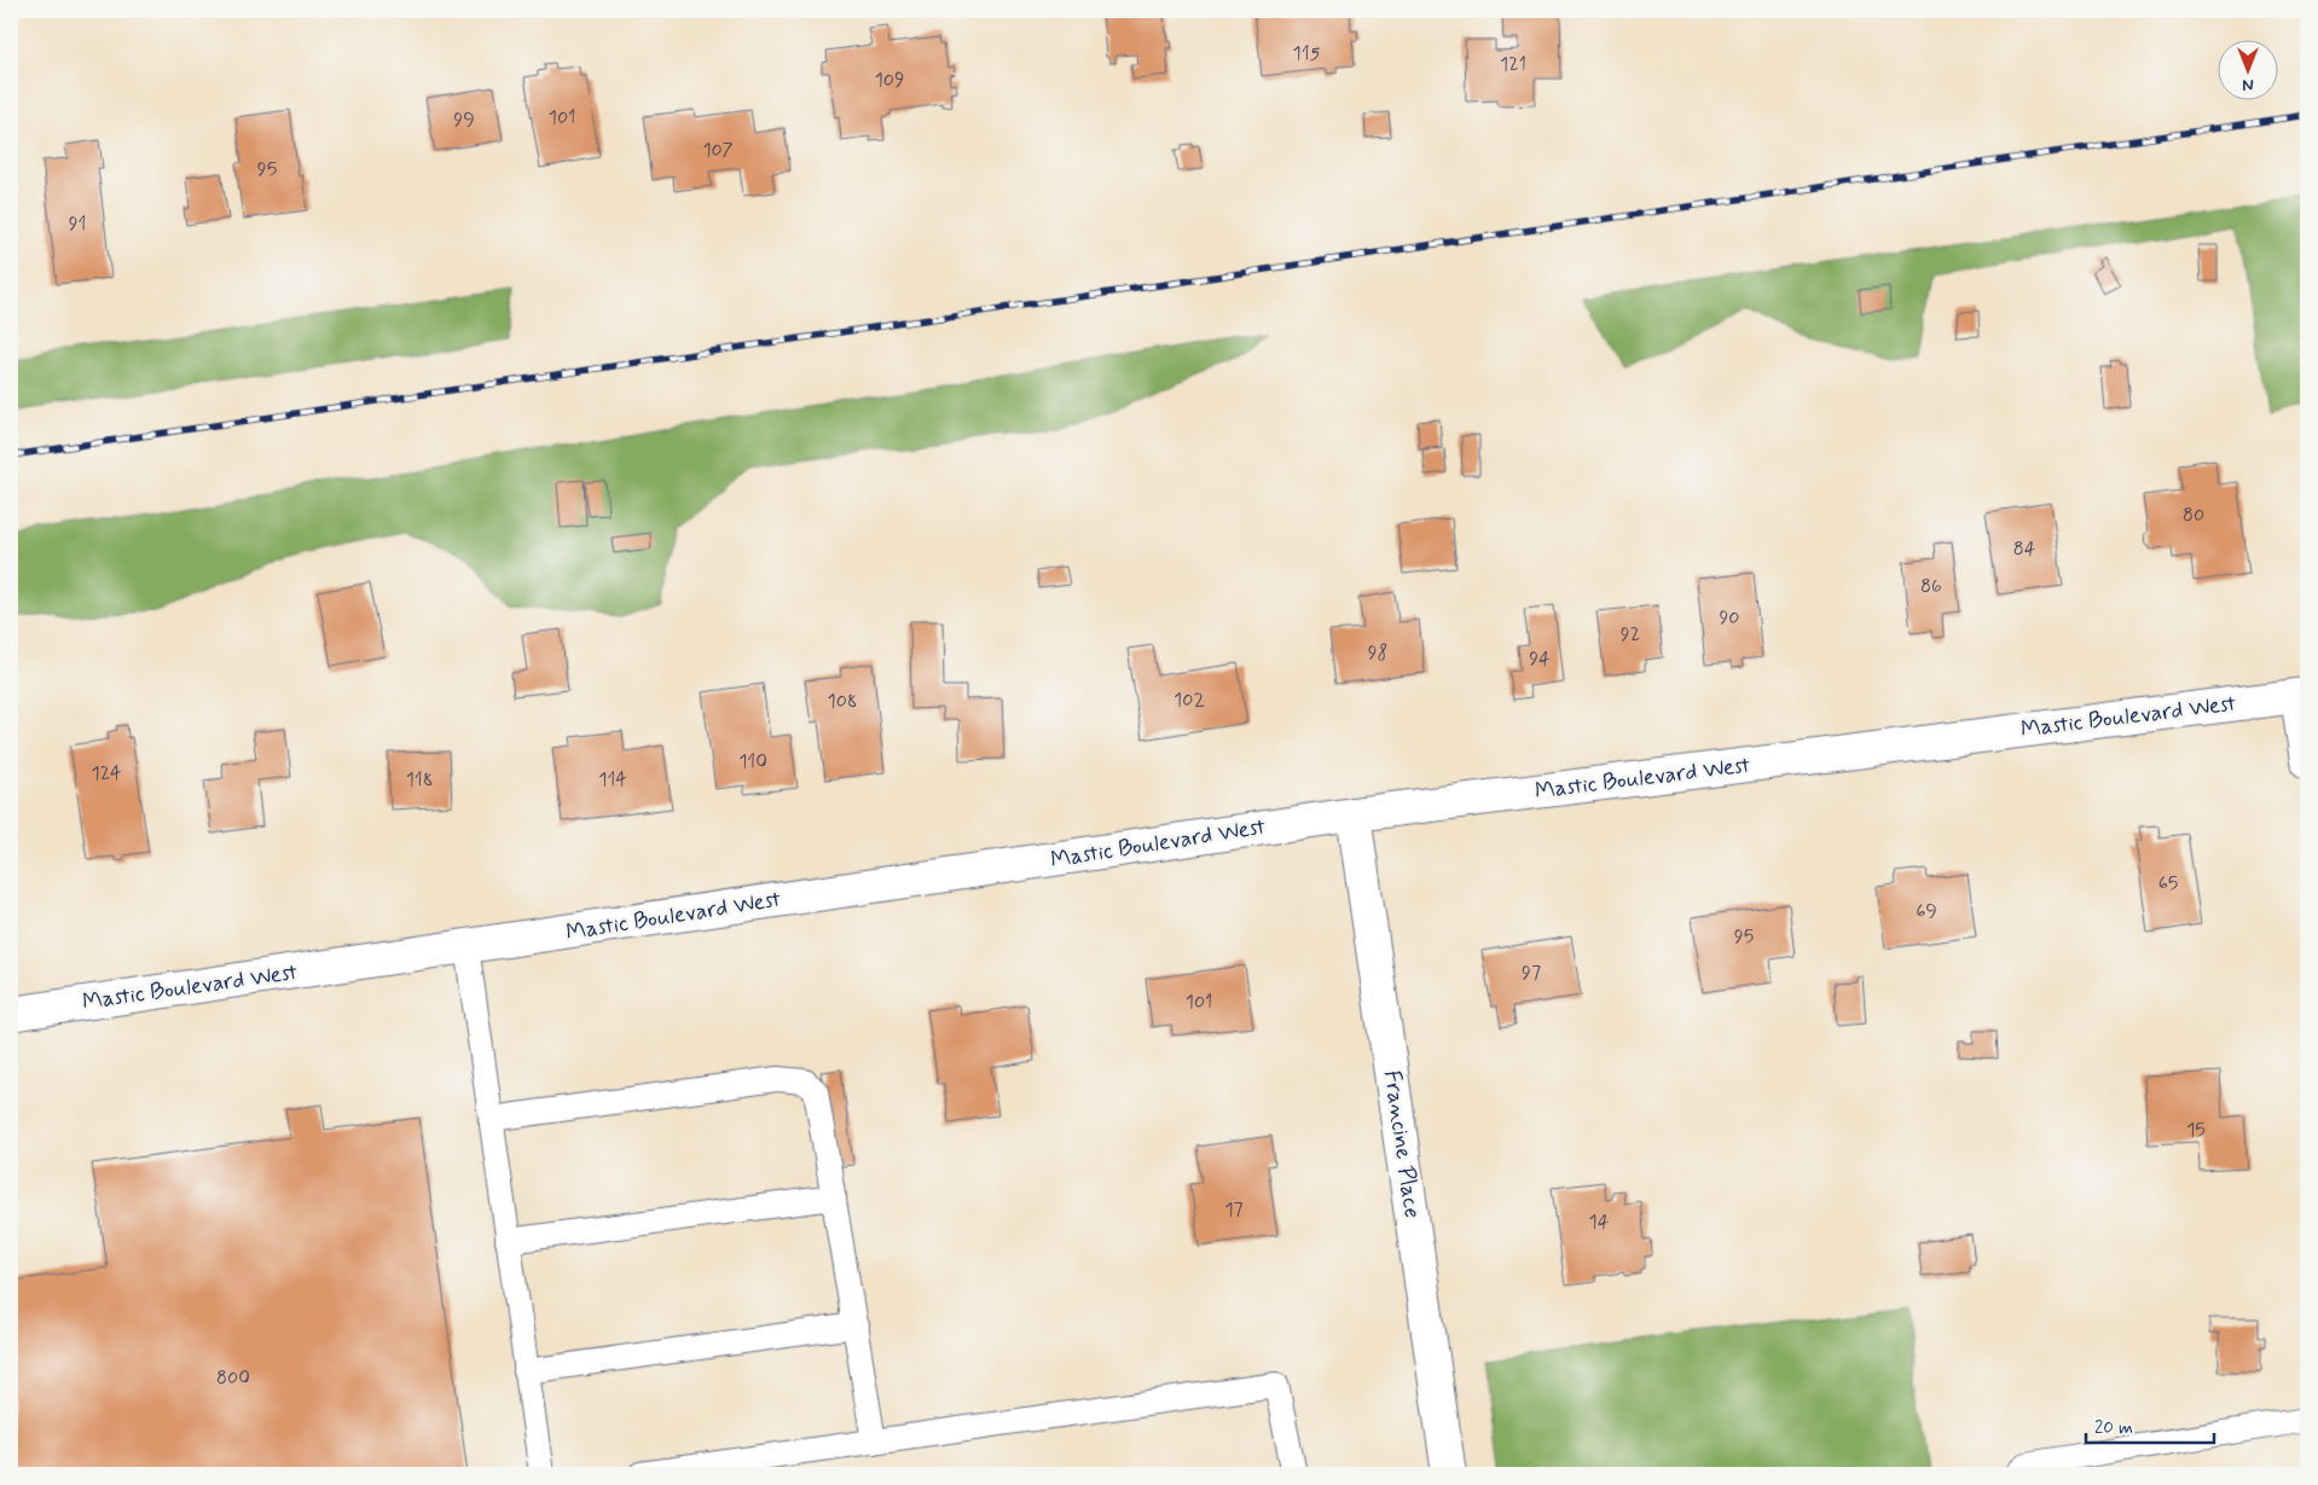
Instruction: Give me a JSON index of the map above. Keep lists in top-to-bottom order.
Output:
{
  "streets": {
    "street": ["Mastic Boulevard West", "Francine Place"]
  },
  "crossings": [
    ["Mastic Boulevard West", "Francine Place"]
  ],
  "house_numbers": [
    "115",
    "121",
    "109",
    "101",
    "99",
    "107",
    "95",
    "91",
    "80",
    "84",
    "86",
    "90",
    "92",
    "98",
    "94",
    "102",
    "108",
    "110",
    "124",
    "118",
    "114",
    "65",
    "69",
    "95",
    "97",
    "101",
    "15",
    "17",
    "14",
    "800"
  ],
  "scale_bar": "20 m",
  "north": "bottom"
}
